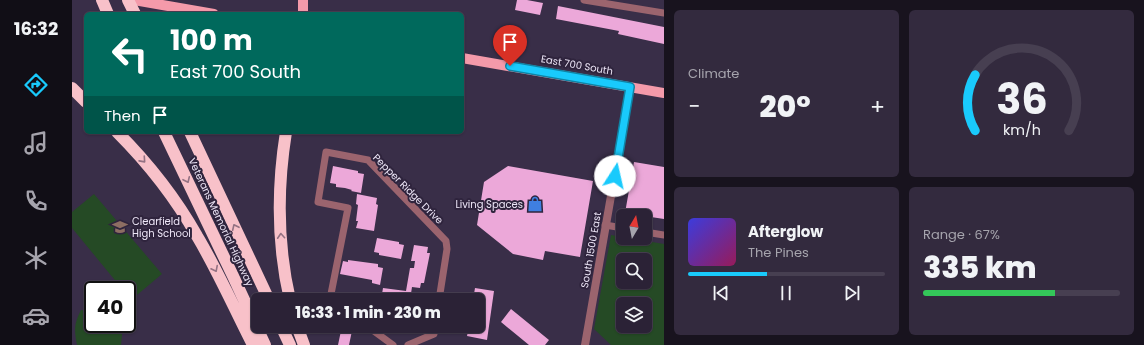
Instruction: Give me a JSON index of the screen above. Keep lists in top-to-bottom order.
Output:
{
  "streets": {
    "highway": ["Veterans Memorial Highway"],
    "main road": ["East 700 South"],
    "street": ["Pepper Ridge Drive", "South 1500 East"]
  },
  "crossings": [
    ["East 700 South", "South 1500 East"]
  ],
  "places": {
    "shop": ["Living Spaces"],
    "school or university": ["Clearfield High School"]
  },
  "north": "top",
  "page": {
    "tabs": "16:32",
    "tile": [
      "Climate",
      ["Range · 67%", "335 km"]
    ],
    "turn": ["100 m", "East 700 South"],
    "heat": ["−", "20°", "+"],
    "then": "Then",
    "song": ["Afterglow", "The Pines"],
    "limit": "40",
    "trip": "16:33 · 1 min · 230 m",
    "gauge": ["36", "km/h"]
  }
}
